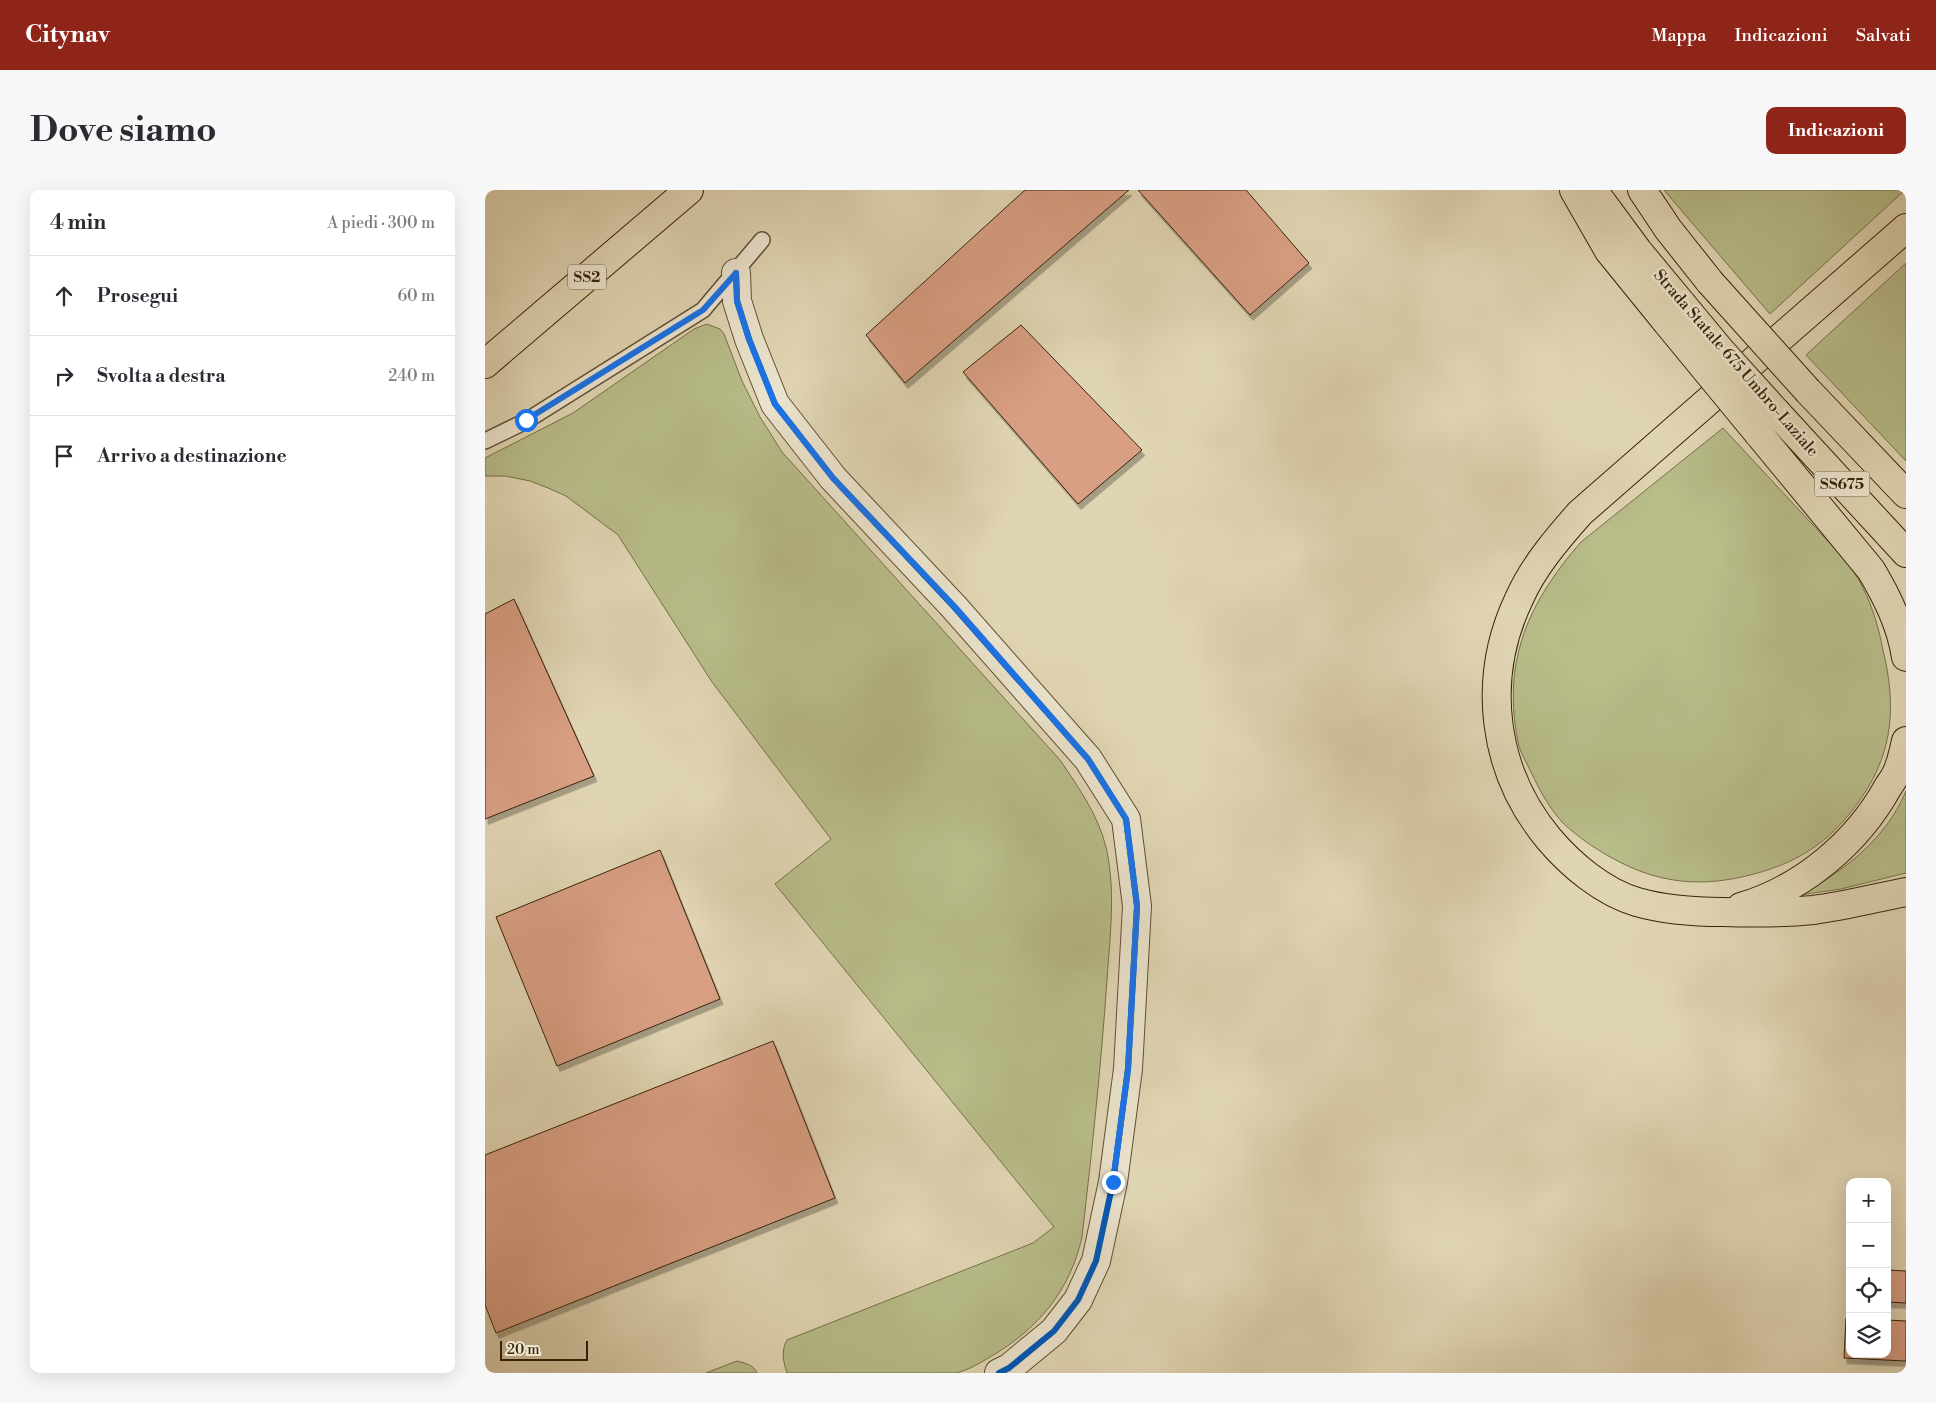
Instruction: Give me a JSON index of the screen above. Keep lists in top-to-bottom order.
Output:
{
  "streets": {
    "main road": ["SS2", "Strada Statale 675 Umbro-Laziale", "SS675"]
  },
  "scale_bar": "20 m",
  "page": {
    "header": "Citynav",
    "nav": ["Mappa", "Indicazioni", "Salvati"],
    "buttons": "Indicazioni",
    "title": "Dove siamo",
    "heading": ["4 min", "A piedi · 300 m"],
    "list": [
      ["Prosegui", "60 m"],
      ["Svolta a destra", "240 m"],
      "Arrivo a destinazione"
    ],
    "map_buttons": ["+", "−"],
    "scale": "20 m"
  }
}
